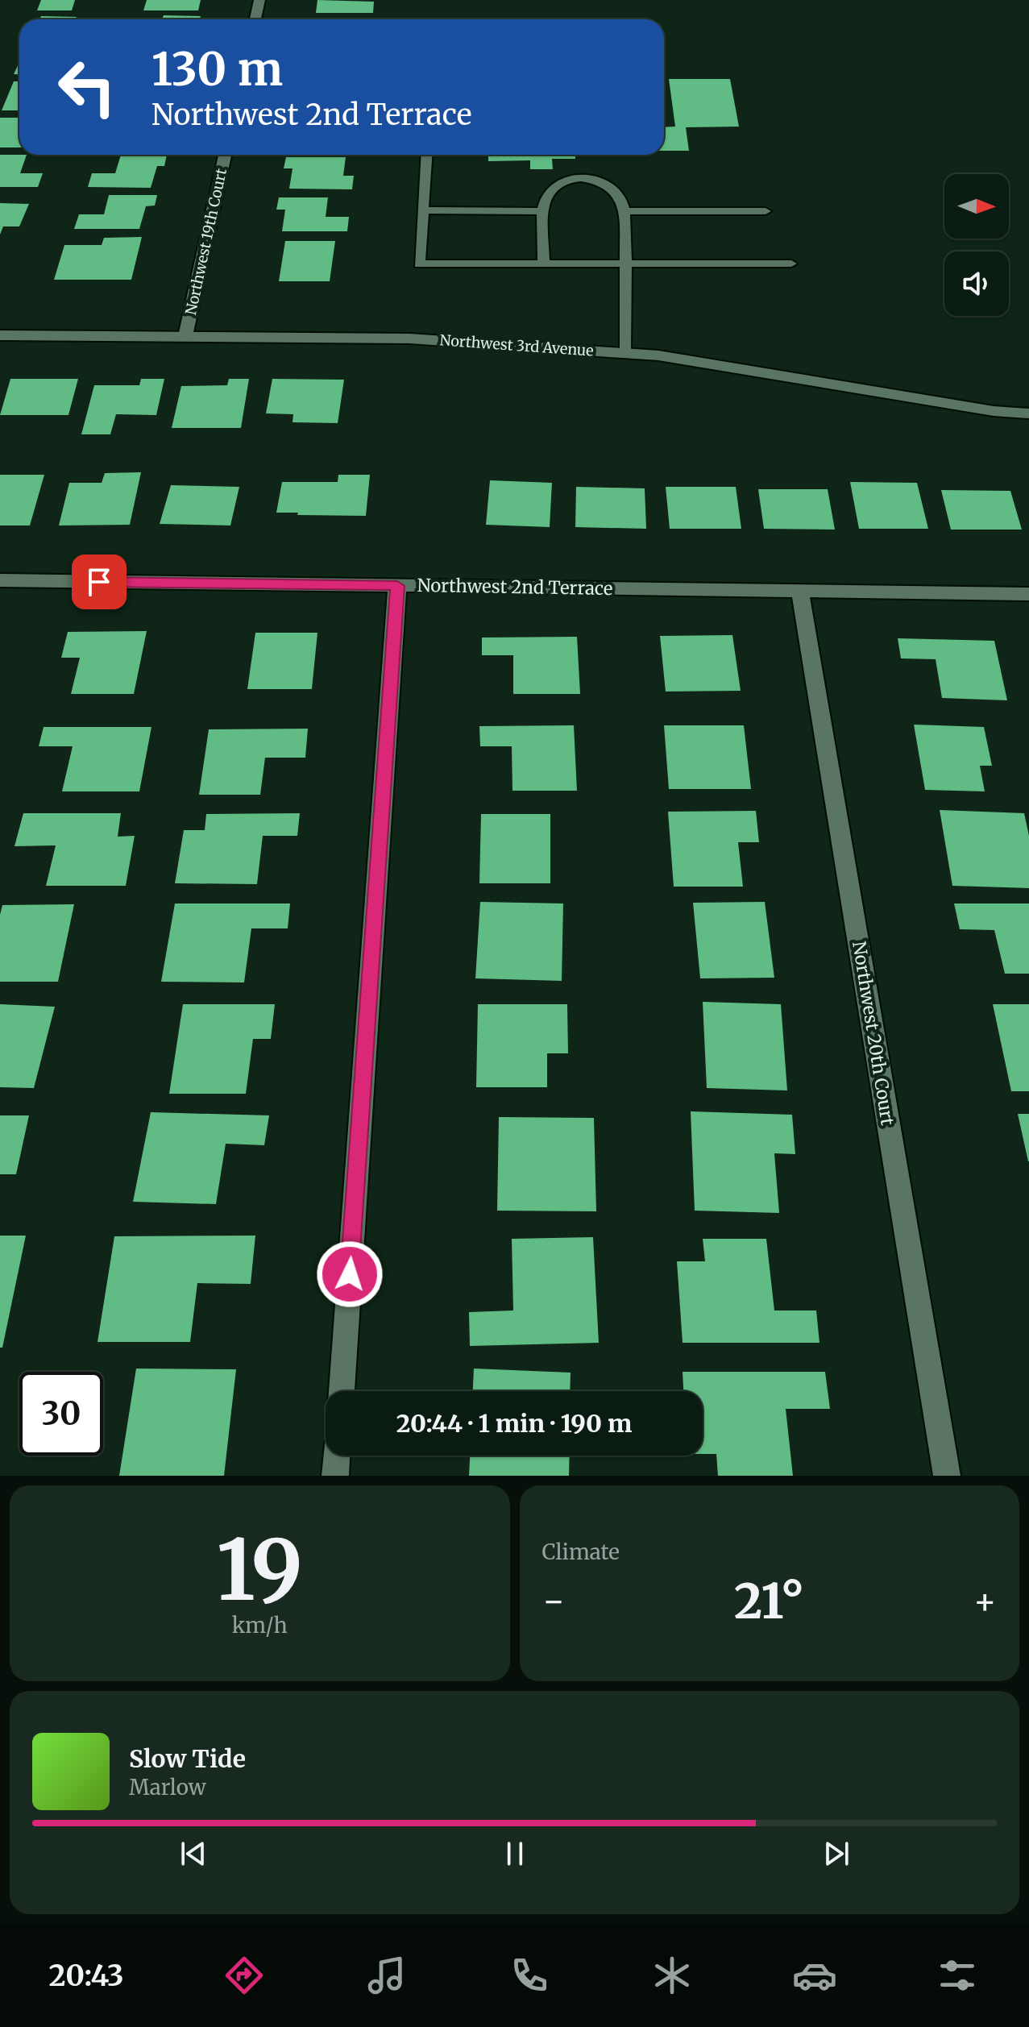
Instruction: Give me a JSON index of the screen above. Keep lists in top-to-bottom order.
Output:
{
  "streets": {
    "street": [
      "Northwest 19th Court",
      "Northwest 3rd Avenue",
      "Northwest 2nd Terrace",
      "Northwest 20th Court"
    ]
  },
  "crossings": [
    ["Northwest 19th Court", "Northwest 3rd Avenue"],
    ["Northwest 2nd Terrace", "Northwest 20th Court"]
  ],
  "north": "right",
  "page": {
    "turn": ["130 m", "Northwest 2nd Terrace"],
    "limit": "30",
    "trip": "20:44 · 1 min · 190 m",
    "tile": [
      ["19", "km/h"],
      "Climate"
    ],
    "heat": ["−", "21°", "+"],
    "song": ["Slow Tide", "Marlow"],
    "tabs": "20:43"
  }
}
